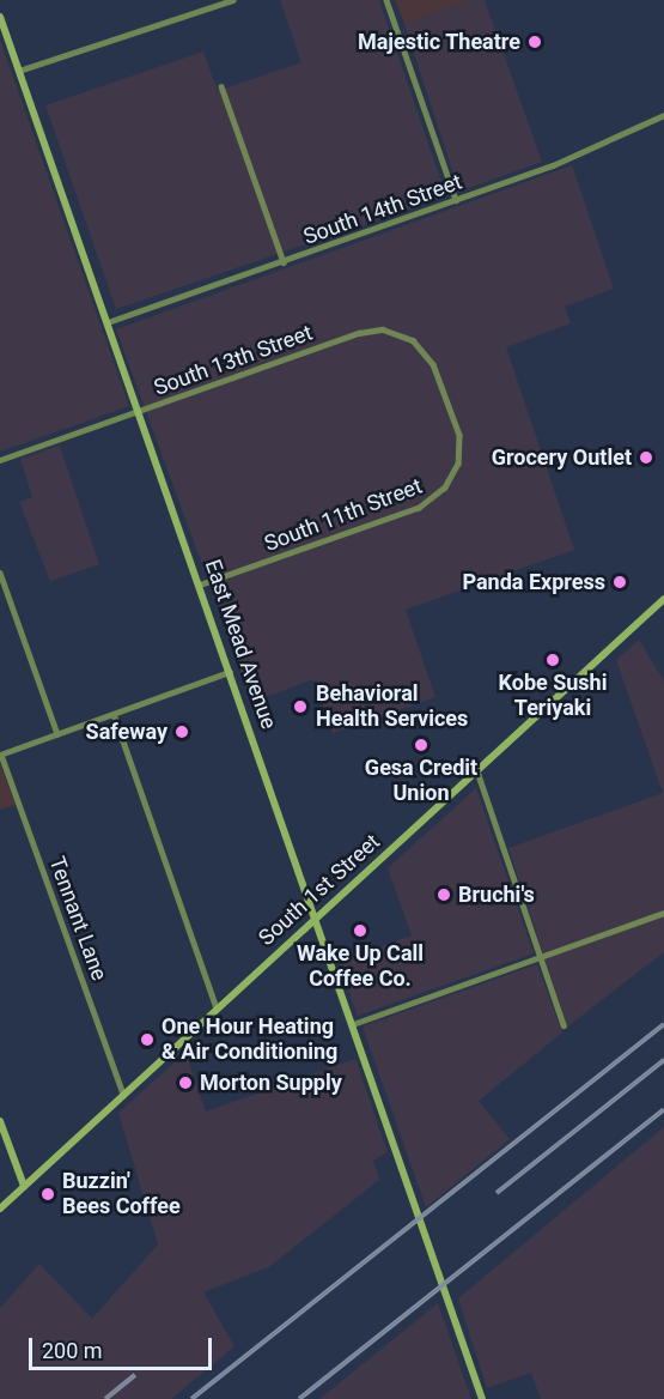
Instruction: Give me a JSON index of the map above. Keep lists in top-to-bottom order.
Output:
{
  "streets": {
    "street": [
      "South 14th Street",
      "South 13th Street",
      "South 11th Street",
      "East Mead Avenue",
      "South 1st Street",
      "Tennant Lane"
    ]
  },
  "crossings": [
    ["South 14th Street", "East Mead Avenue"],
    ["South 13th Street", "South 11th Street"],
    ["South 13th Street", "East Mead Avenue"],
    ["South 11th Street", "East Mead Avenue"],
    ["East Mead Avenue", "South 1st Street"],
    ["South 1st Street", "Tennant Lane"]
  ],
  "places": [
    "Majestic Theatre",
    "Grocery Outlet",
    "Panda Express",
    "Kobe Sushi Teriyaki",
    "Behavioral Health Services",
    "Safeway",
    "Gesa Credit Union",
    "Bruchi's",
    "Wake Up Call Coffee Co.",
    "One Hour Heating & Air Conditioning",
    "Morton Supply",
    "Buzzin' Bees Coffee"
  ],
  "scale_bar": "200 m"
}
